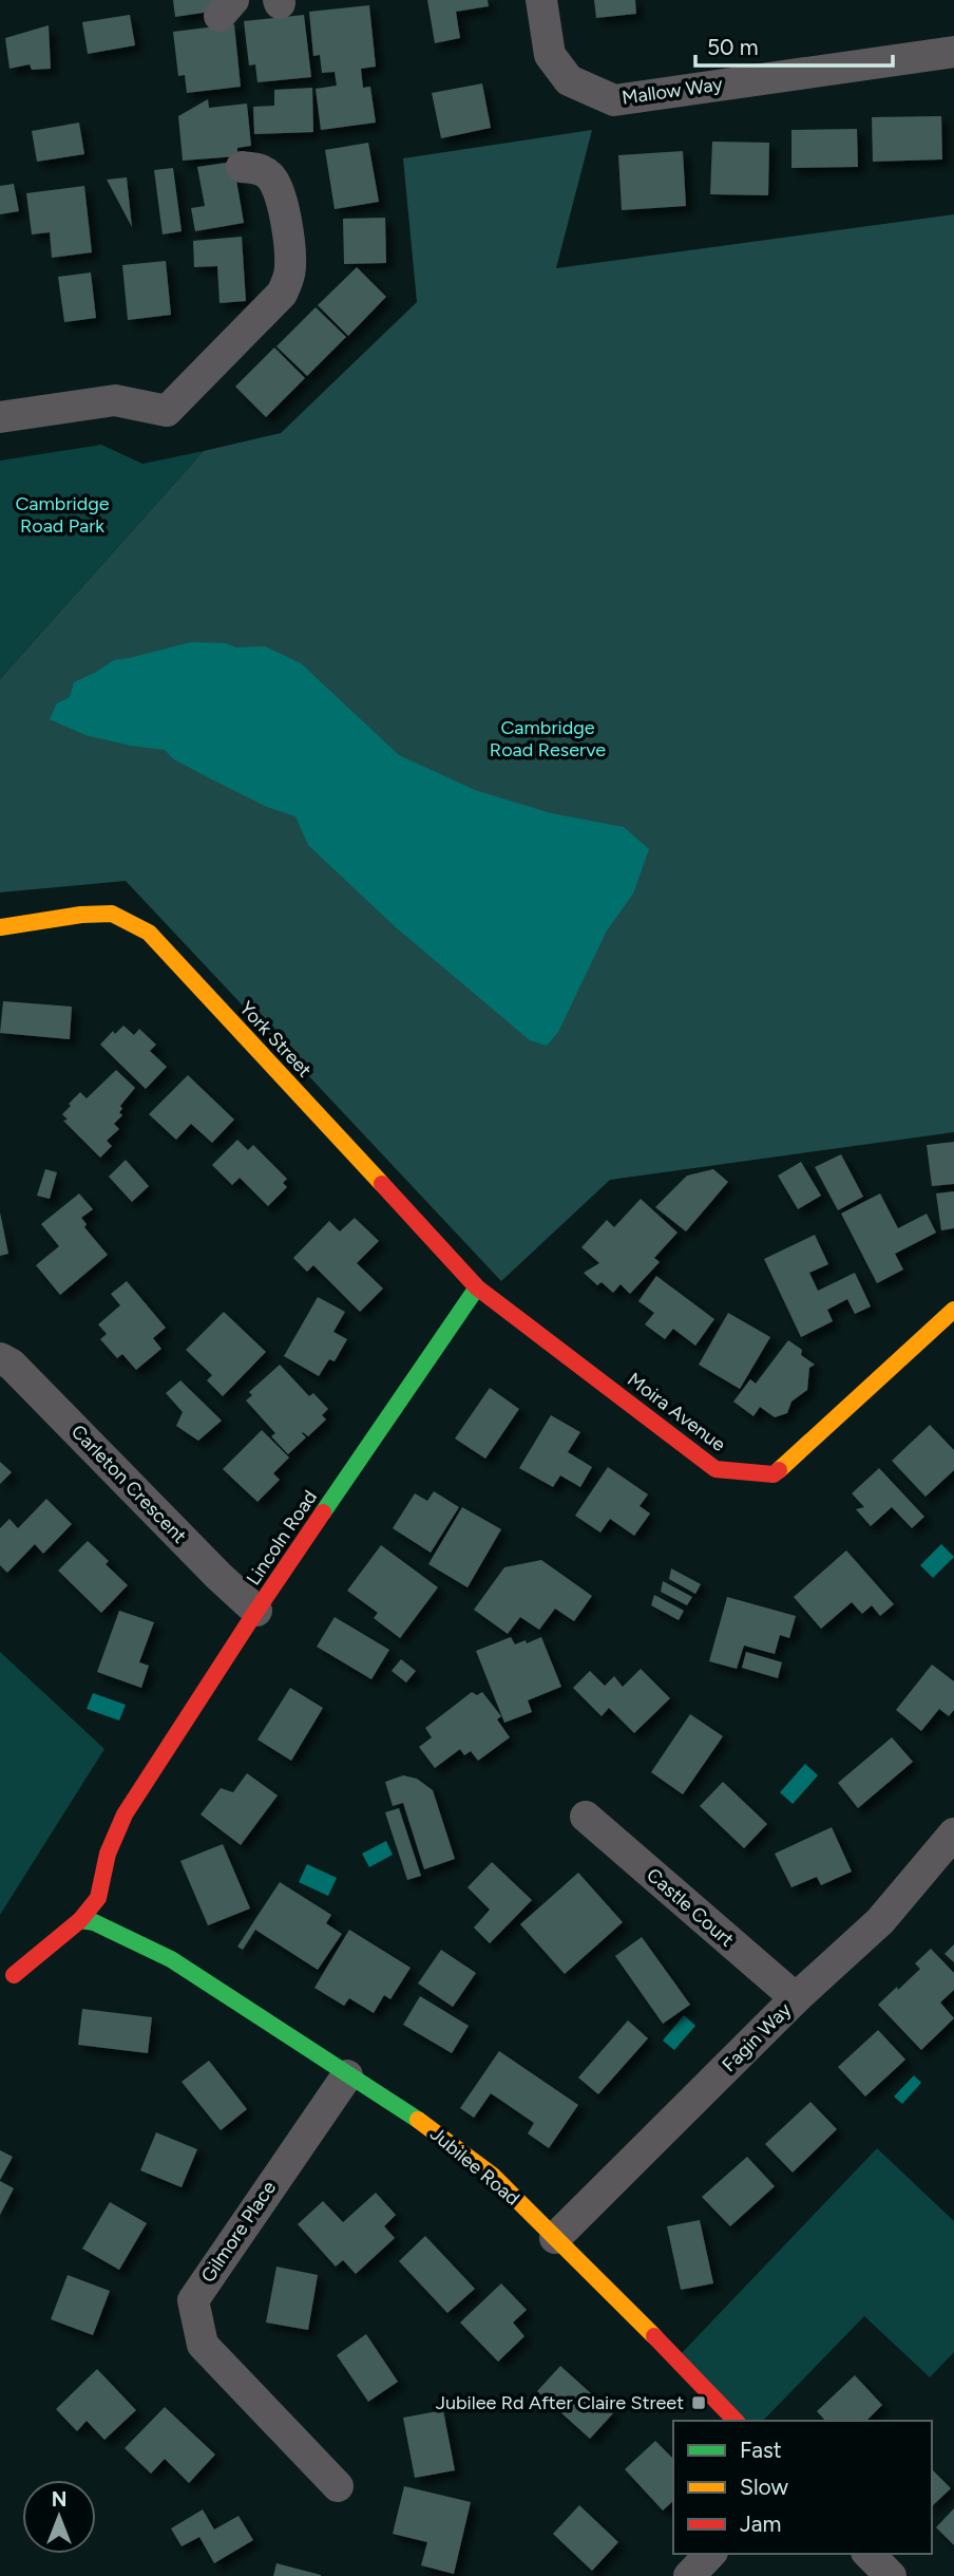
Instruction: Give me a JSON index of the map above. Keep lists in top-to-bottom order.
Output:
{
  "streets": {
    "street": [
      "Mallow Way",
      "York Street",
      "Moira Avenue",
      "Carleton Crescent",
      "Lincoln Road",
      "Castle Court",
      "Fagin Way",
      "Jubilee Road",
      "Gilmore Place"
    ]
  },
  "crossings": [
    ["York Street", "Moira Avenue"],
    ["York Street", "Lincoln Road"],
    ["Moira Avenue", "Lincoln Road"],
    ["Carleton Crescent", "Lincoln Road"],
    ["Lincoln Road", "Jubilee Road"],
    ["Castle Court", "Fagin Way"],
    ["Fagin Way", "Jubilee Road"],
    ["Jubilee Road", "Gilmore Place"]
  ],
  "parks": ["Cambridge Road Park", "Cambridge Road Reserve"],
  "places": {
    "transit": ["Jubilee Rd After Claire Street"]
  },
  "legend": ["Fast", "Slow", "Jam"],
  "scale_bar": "50 m",
  "north": "top"
}
